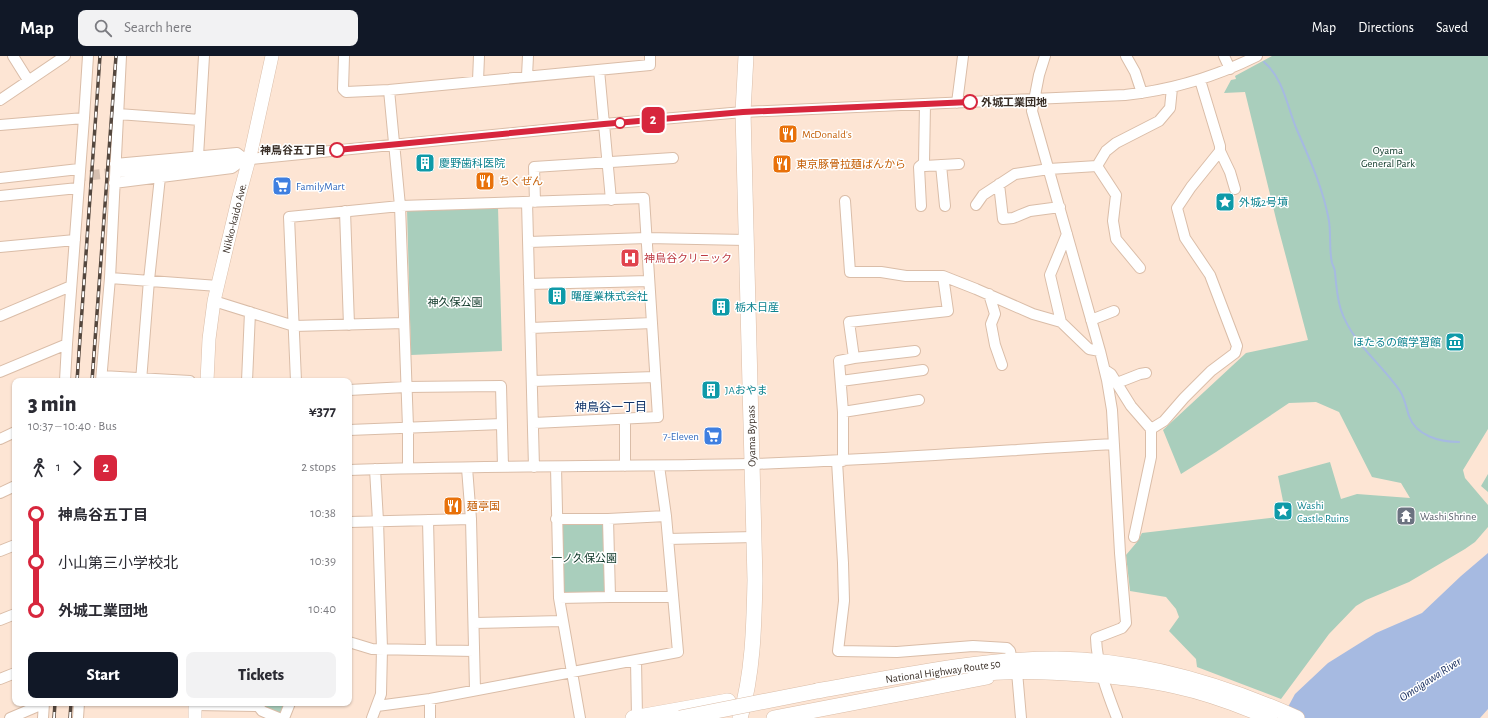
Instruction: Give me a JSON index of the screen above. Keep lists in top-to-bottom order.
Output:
{
  "streets": {
    "highway": ["Oyama Bypass", "National Highway Route 50"],
    "main road": ["Nikko-kaido Ave."]
  },
  "districts": ["神鳥谷一丁目"],
  "water": ["Omoigawa River"],
  "parks": ["Oyama General Park", "神久保公園", "一ノ久保公園"],
  "places": {
    "other": ["外城工業団地", "神鳥谷五丁目"],
    "restaurant": [
      "McDonald's",
      "東京豚骨拉麺ばんから",
      "ちくぜん",
      "麺亭国"
    ],
    "building": [
      "慶野歯科医院",
      "曙産業株式会社",
      "栃木日産",
      "JAおやま"
    ],
    "supermarket": ["FamilyMart", "7-Eleven"],
    "place": ["外城2号墳", "Washi Castle Ruins"],
    "hospital": ["神鳥谷クリニック"],
    "museum": ["ほたるの館学習館"],
    "temple": ["Washi Shrine"]
  },
  "lines": ["bus line 2"],
  "page": {
    "header": "Map",
    "search": "Search here",
    "nav": ["Map", "Directions", "Saved"],
    "on_map": "2",
    "heading": ["3 min", "10:37 – 10:40 · Bus", "¥377"],
    "legs": ["1", "2", "2 stops"],
    "list": [
      {
        "name": "神鳥谷五丁目",
        "value": "10:38"
      },
      {
        "name": "小山第三小学校北",
        "value": "10:39"
      },
      {
        "name": "外城工業団地",
        "value": "10:40"
      }
    ],
    "buttons": ["Start", "Tickets"]
  }
}
